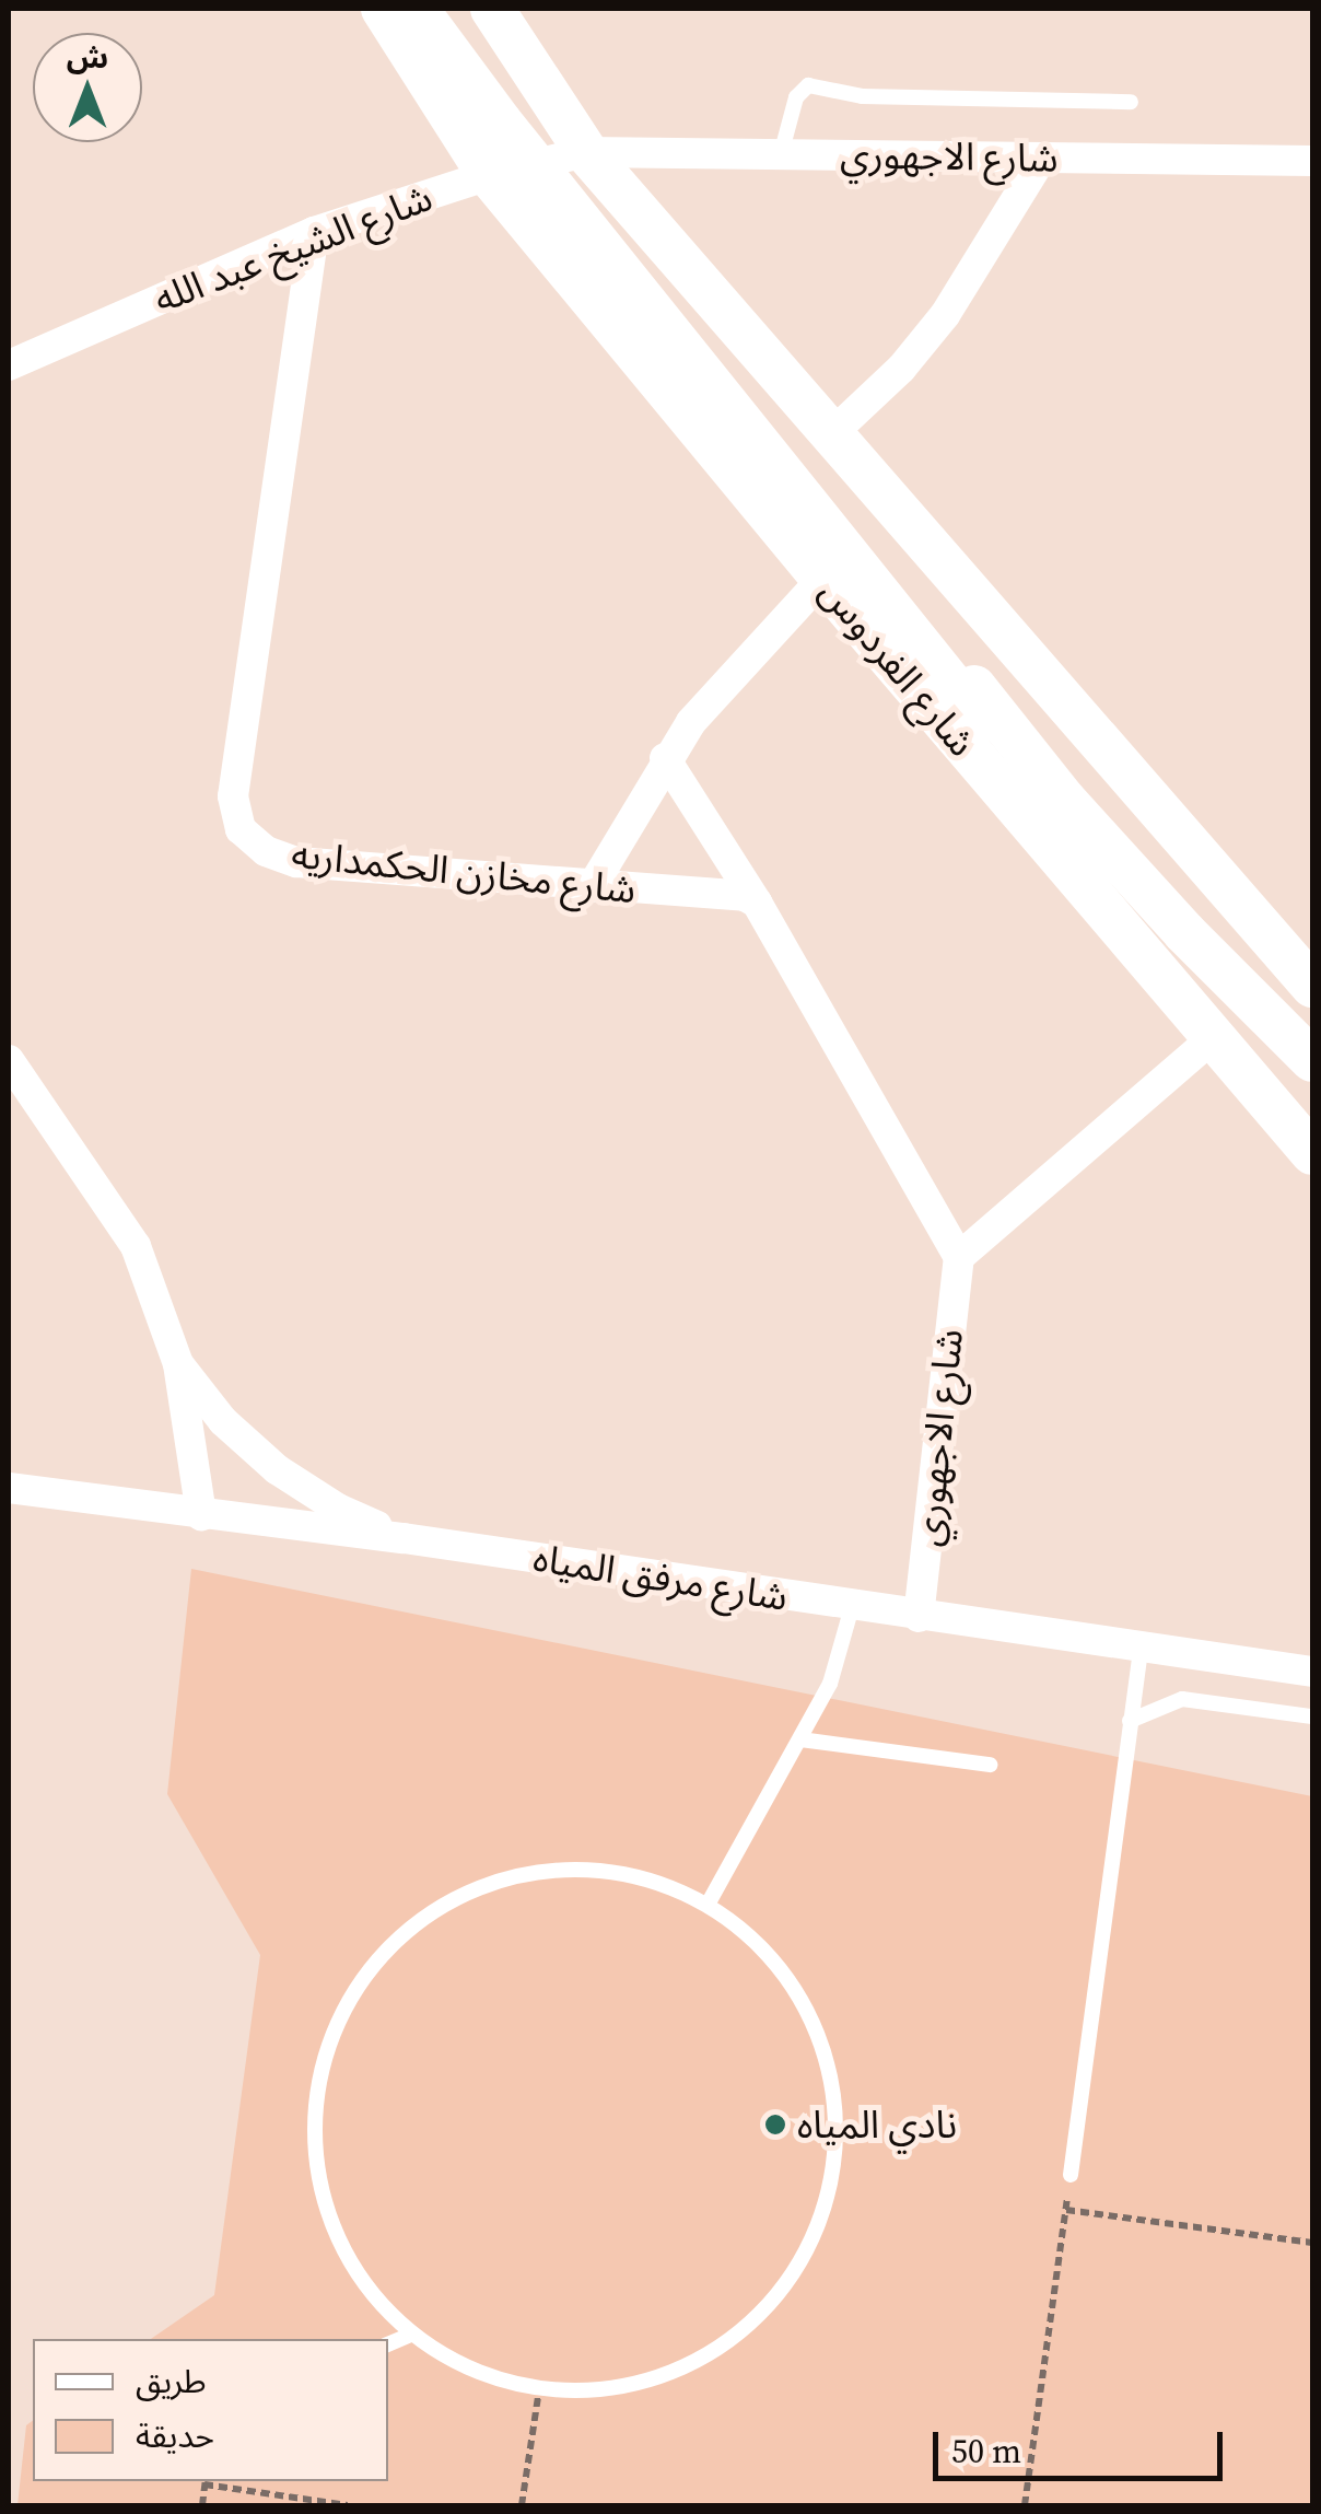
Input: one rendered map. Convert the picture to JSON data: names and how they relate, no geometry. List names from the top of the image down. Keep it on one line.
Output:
{"streets":{"main road":["شارع الفردوس"],"street":["شارع الاجهوري","شارع الشيخ عبد الله","شارع مخازن الحكمداريه","شارع مرفق المياه"]},"crossings":[["شارع الاجهوري","شارع الشيخ عبد الله"],["شارع الاجهوري","شارع مرفق المياه"],["شارع الشيخ عبد الله","شارع الفردوس"],["شارع الشيخ عبد الله","شارع مخازن الحكمداريه"]],"places":["نادي المياه"],"legend":["طريق","حديقة"],"scale_bar":"50 m","north":"top"}
